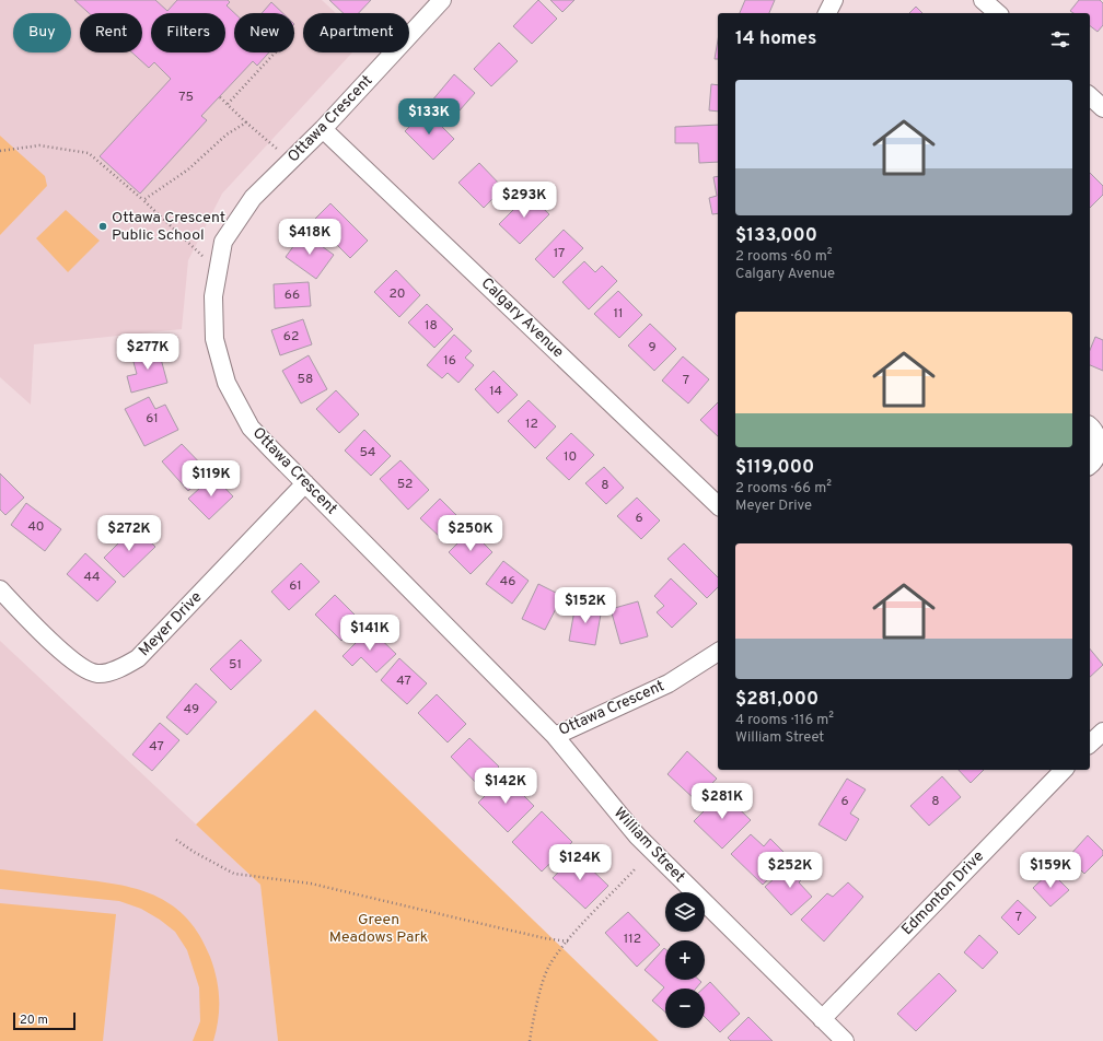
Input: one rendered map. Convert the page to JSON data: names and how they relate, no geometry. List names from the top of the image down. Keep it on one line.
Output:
{"streets":{"street":["Ottawa Crescent","Calgary Avenue","Meyer Drive","William Street","Edmonton Drive"]},"crossings":[["Ottawa Crescent","Calgary Avenue"],["Ottawa Crescent","Meyer Drive"],["Ottawa Crescent","William Street"],["William Street","Edmonton Drive"]],"parks":["Green Meadows Park"],"places":["Ottawa Crescent Public School"],"house_numbers":["75","17","20","66","11","18","62","9","16","58","7","14","61","12","54","10","52","8","6","40","44","46","61","51","47","49","47","6","8","7","112"],"scale_bar":"20 m","page":{"chip":["Buy","Rent","Filters","New","Apartment"],"heading":"14 homes","list":[{"name":"$133,000","note":"2 rooms · 60 m² · Calgary Avenue"},{"name":"$119,000","note":"2 rooms · 66 m² · Meyer Drive"},{"name":"$281,000","note":"4 rooms · 116 m² · William Street"}],"price":["$133K","$293K","$418K","$277K","$119K","$272K","$250K","$152K","$141K","$142K","$281K","$124K","$252K","$159K"],"map_buttons":["+","−"],"scale":"20 m"}}
